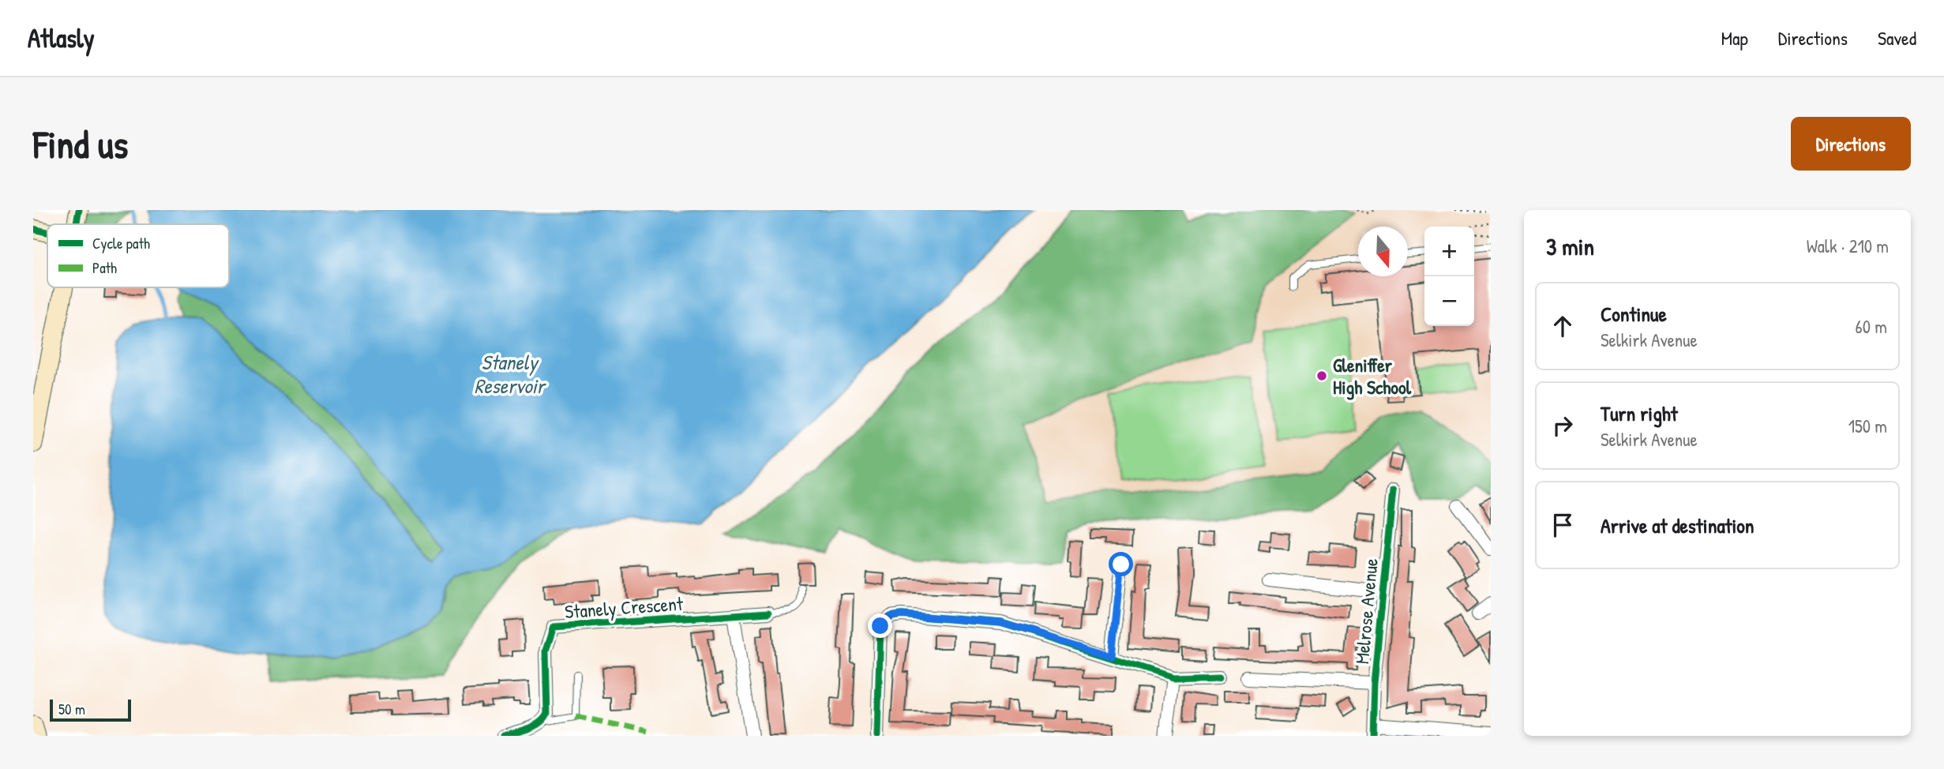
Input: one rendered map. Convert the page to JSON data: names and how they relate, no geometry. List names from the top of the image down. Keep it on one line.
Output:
{"streets":{"street":["Stanely Crescent","Melrose Avenue"]},"water":["Stanely Reservoir"],"places":["Gleniffer High School"],"legend":["Cycle path","Path"],"scale_bar":"50 m","north":"bottom","page":{"header":"Atlasly","nav":["Map","Directions","Saved"],"buttons":"Directions","title":"Find us","heading":["3 min","Walk · 210 m"],"map_buttons":["+","−"],"list":[["Continue","Selkirk Avenue","60 m"],["Turn right","Selkirk Avenue","150 m"],"Arrive at destination"],"scale":"50 m"}}
